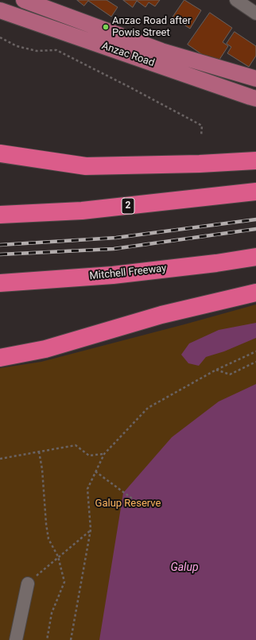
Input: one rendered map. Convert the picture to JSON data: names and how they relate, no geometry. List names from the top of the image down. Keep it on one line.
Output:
{"streets":{"highway":["2","Mitchell Freeway"],"main road":["Anzac Road"]},"water":["Galup"],"parks":["Galup Reserve"],"places":["Anzac Road after Powis Street"]}
